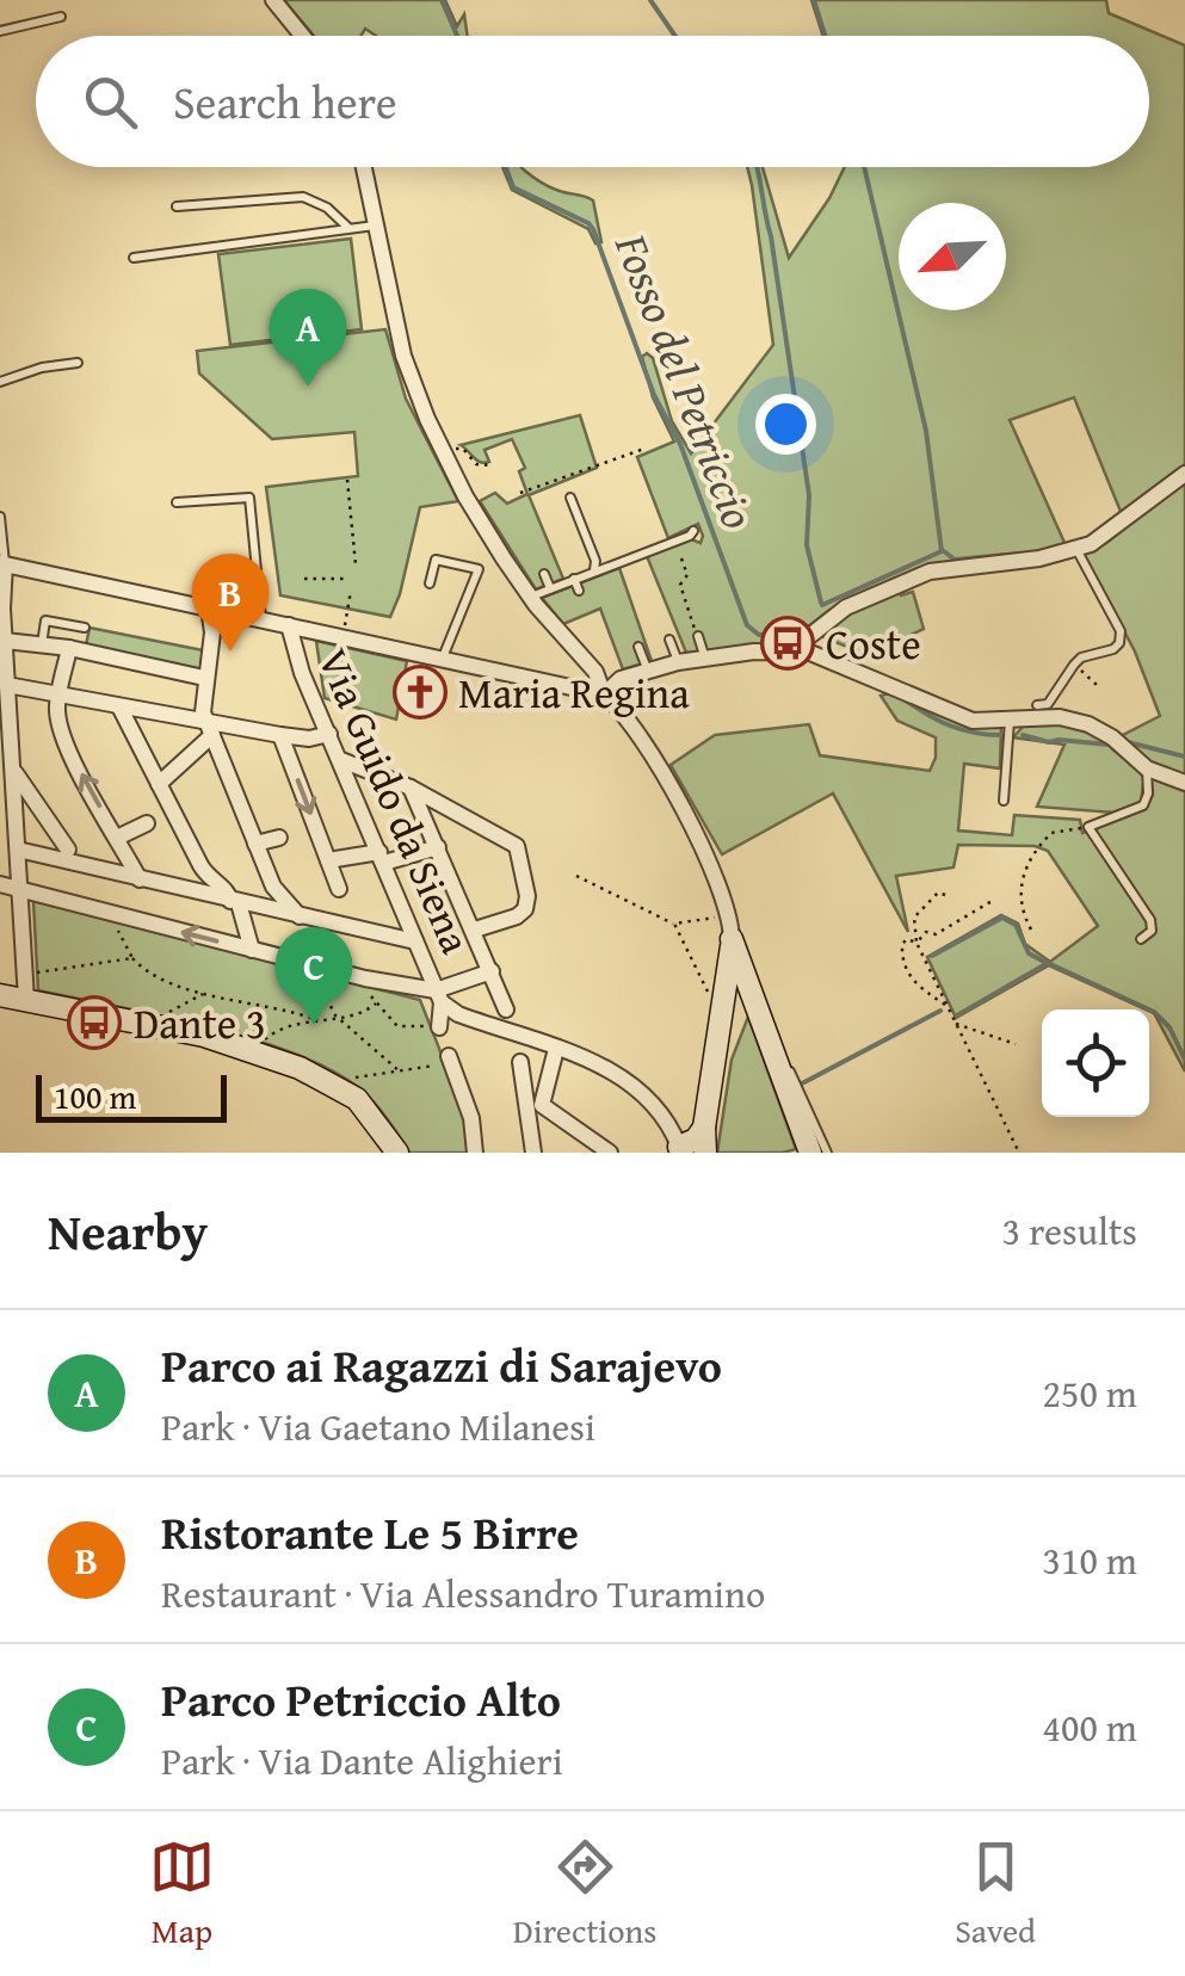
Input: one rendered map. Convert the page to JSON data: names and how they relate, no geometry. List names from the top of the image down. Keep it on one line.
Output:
{"streets":{"street":["Via Guido da Siena"]},"water":["Fosso del Petriccio"],"places":{"bus stop":["Coste","Dante 3"],"church":["Maria Regina"]},"scale_bar":"100 m","north":"bottom left","page":{"search":"Search here","pins":["A","B","C"],"scale":"100 m","heading":["Nearby","3 results"],"list":[{"mark":"A","name":"Parco ai Ragazzi di Sarajevo","note":"Park · Via Gaetano Milanesi","value":"250 m"},{"mark":"B","name":"Ristorante Le 5 Birre","note":"Restaurant · Via Alessandro Turamino","value":"310 m"},{"mark":"C","name":"Parco Petriccio Alto","note":"Park · Via Dante Alighieri","value":"400 m"}],"nav":["Map","Directions","Saved"]}}
